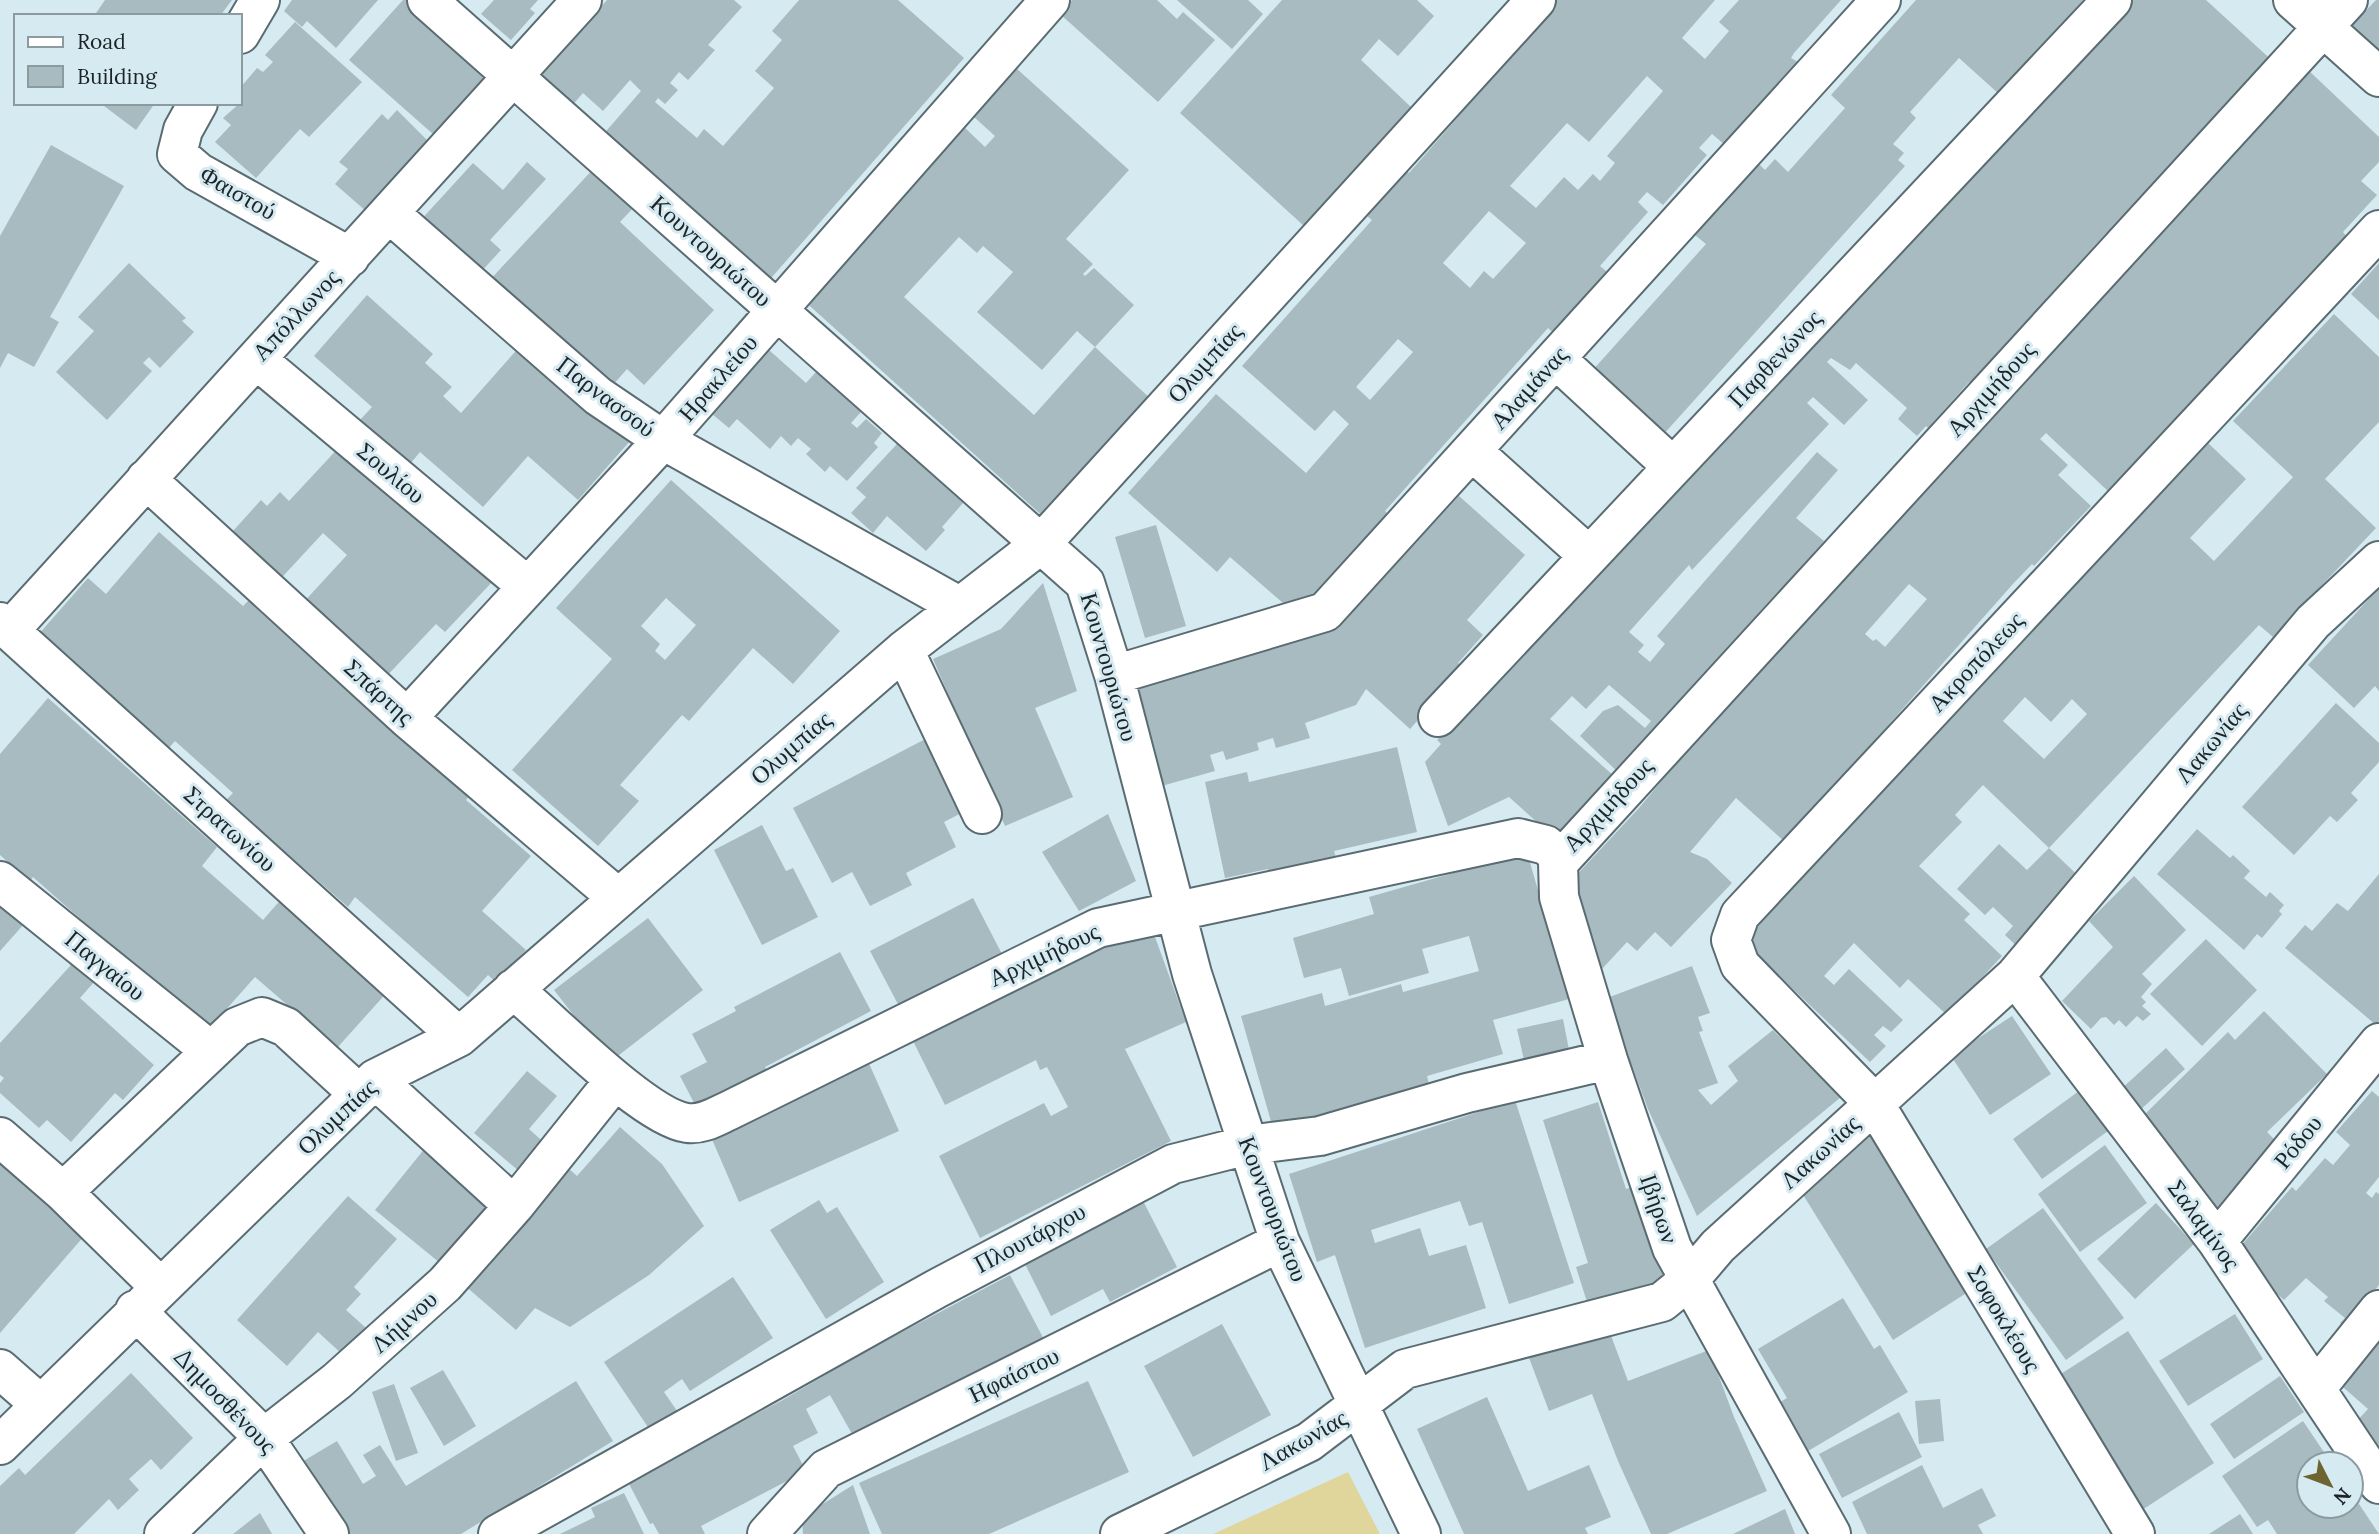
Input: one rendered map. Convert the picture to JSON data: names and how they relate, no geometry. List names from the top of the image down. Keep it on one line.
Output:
{"streets":{"street":["Φαιστού","Κουντουριώτου","Απόλλωνος","Παρθενώνος","Ολυμπίας","Ηρακλείου","Αλαμάνας","Αρχιμήδους","Παρνασσού","Σουλίου","Ακροπόλεως","Σπάρτης","Λακωνίας","Στρατωνίου","Παγγαίου","Ρόδου","Ιβήρων","Σαλαμίνος","Πλουτάρχου","Σοφοκλέους","Λήμνου","Ηφαίστου","Δημοσθένους"]},"crossings":[["Φαιστού","Απόλλωνος"],["Κουντουριώτου","Απόλλωνος"],["Κουντουριώτου","Ολυμπίας"],["Κουντουριώτου","Ηρακλείου"],["Κουντουριώτου","Αλαμάνας"],["Κουντουριώτου","Αρχιμήδους"],["Κουντουριώτου","Λακωνίας"],["Κουντουριώτου","Πλουτάρχου"],["Κουντουριώτου","Ηφαίστου"],["Απόλλωνος","Παρνασσού"],["Απόλλωνος","Σουλίου"],["Απόλλωνος","Σπάρτης"],["Απόλλωνος","Στρατωνίου"],["Ολυμπίας","Αρχιμήδους"],["Ολυμπίας","Παρνασσού"],["Ολυμπίας","Σπάρτης"],["Ολυμπίας","Στρατωνίου"],["Ολυμπίας","Δημοσθένους"],["Ηρακλείου","Παρνασσού"],["Ηρακλείου","Σουλίου"],["Ηρακλείου","Σπάρτης"],["Αρχιμήδους","Ιβήρων"],["Αρχιμήδους","Λήμνου"],["Ακροπόλεως","Λακωνίας"],["Ακροπόλεως","Σοφοκλέους"],["Λακωνίας","Ιβήρων"],["Λακωνίας","Σαλαμίνος"],["Λακωνίας","Σοφοκλέους"],["Ρόδου","Σαλαμίνος"],["Ιβήρων","Πλουτάρχου"],["Λήμνου","Δημοσθένους"]],"legend":["Road","Building"],"north":"bottom right"}
